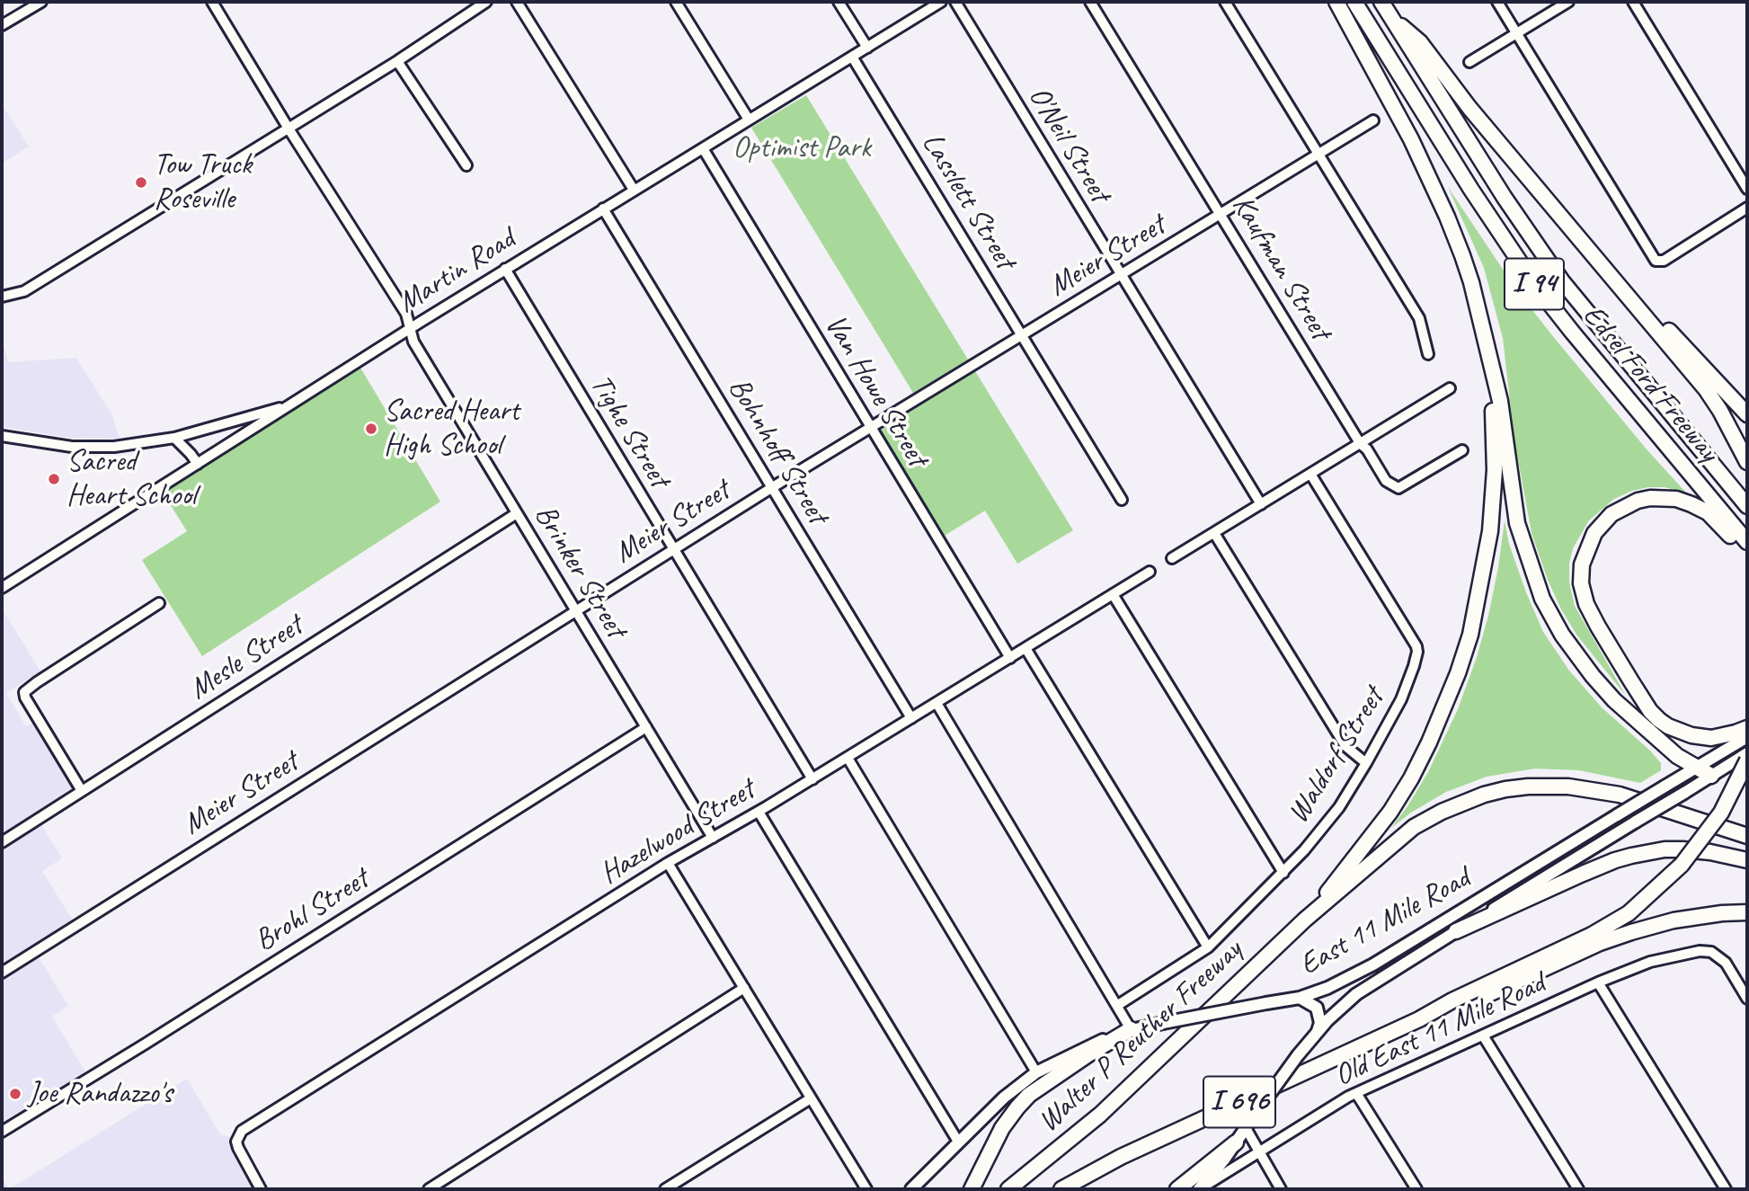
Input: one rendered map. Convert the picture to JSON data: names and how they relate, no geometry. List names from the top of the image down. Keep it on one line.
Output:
{"streets":{"highway":["I 94","Edsel Ford Freeway","Walter P Reuther Freeway","I 696"],"main road":["East 11 Mile Road"],"street":["O'Neil Street","Lasslett Street","Meier Street","Kaufman Street","Martin Road","Van Howe Street","Tighe Street","Bohnhoff Street","Brinker Street","Mesle Street","Waldorf Street","Hazelwood Street","Brohl Street","Old East 11 Mile Road"]},"crossings":[["O'Neil Street","Meier Street"],["Lasslett Street","Meier Street"],["Lasslett Street","Martin Road"],["Meier Street","Kaufman Street"],["Meier Street","Van Howe Street"],["Meier Street","Tighe Street"],["Meier Street","Bohnhoff Street"],["Meier Street","Brinker Street"],["Martin Road","Van Howe Street"],["Martin Road","Tighe Street"],["Martin Road","Bohnhoff Street"],["Martin Road","Brinker Street"],["Van Howe Street","Hazelwood Street"],["Tighe Street","Hazelwood Street"],["Bohnhoff Street","Hazelwood Street"],["Brinker Street","Mesle Street"],["Brinker Street","Hazelwood Street"],["Brinker Street","Brohl Street"],["East 11 Mile Road","Old East 11 Mile Road"]],"parks":["Optimist Park"],"places":["Tow Truck Roseville","Sacred Heart High School","Sacred Heart School","Joe Randazzo's"]}
